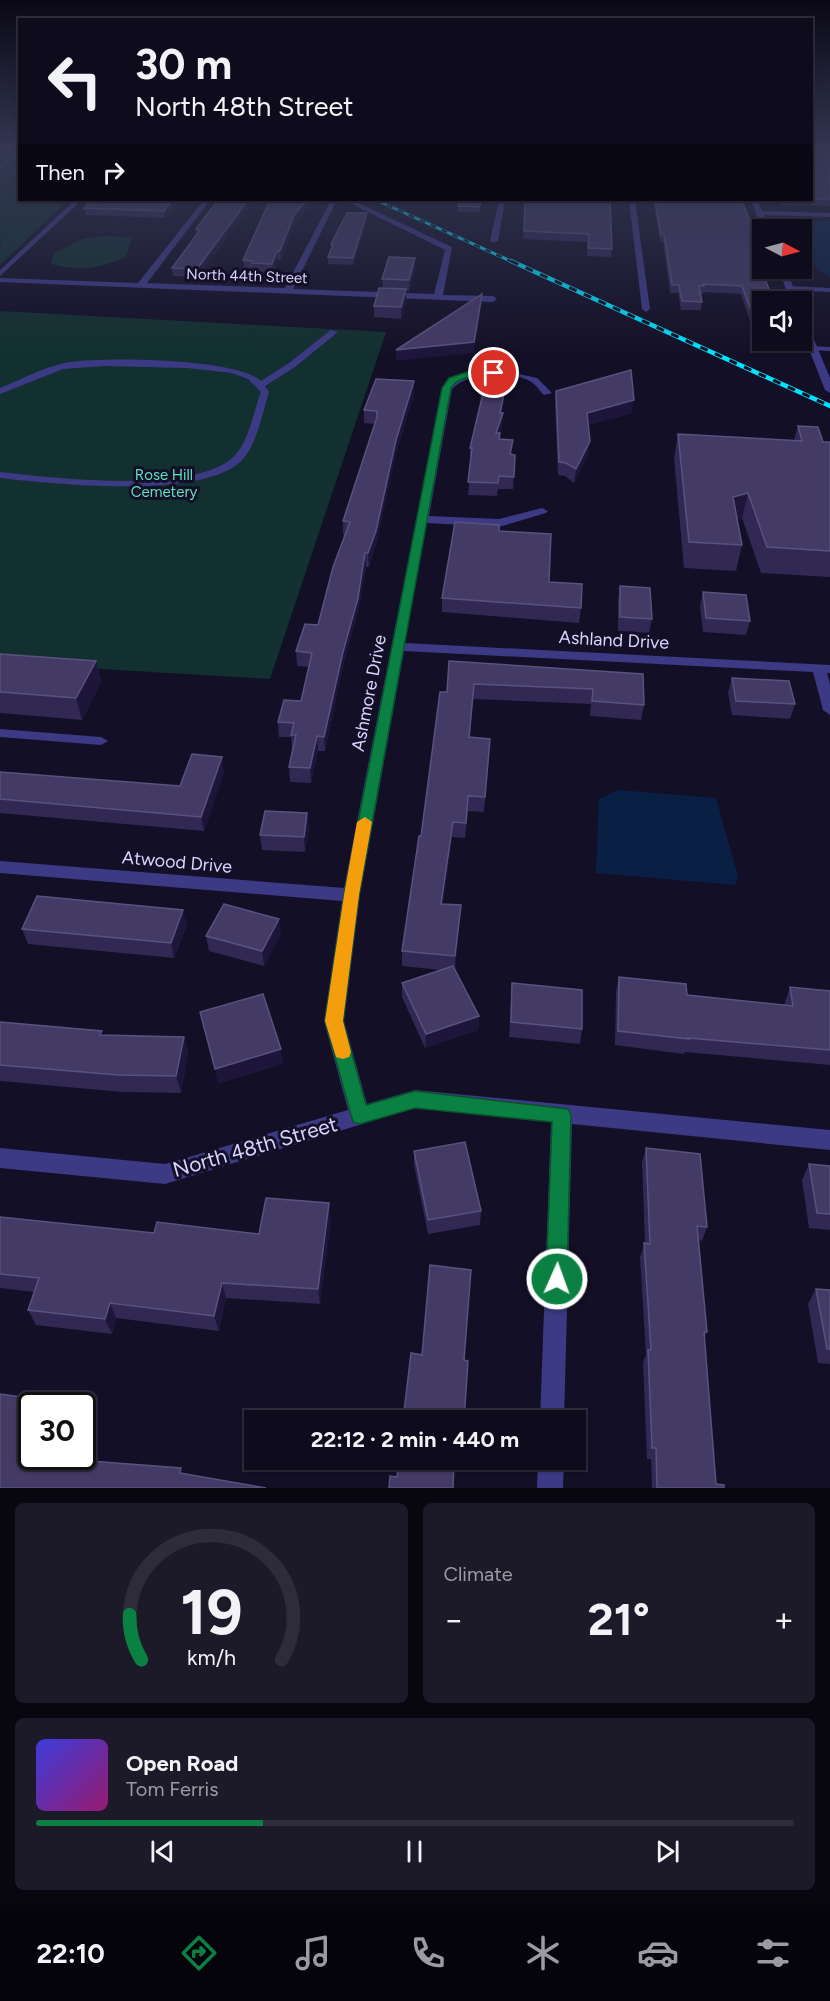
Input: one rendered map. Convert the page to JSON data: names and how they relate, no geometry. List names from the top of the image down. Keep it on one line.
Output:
{"streets":{"street":["North 44th Street","Ashland Drive","Ashmore Drive","Atwood Drive","North 48th Street"]},"crossings":[["Ashland Drive","Ashmore Drive"],["Ashmore Drive","Atwood Drive"],["Ashmore Drive","North 48th Street"]],"parks":["Rose Hill Cemetery"],"north":"right","page":{"turn":["30 m","North 48th Street"],"then":"Then","limit":"30","trip":"22:12 · 2 min · 440 m","tile":"Climate","heat":["−","21°","+"],"song":["Open Road","Tom Ferris"],"tabs":"22:10","gauge":["19","km/h"]}}
